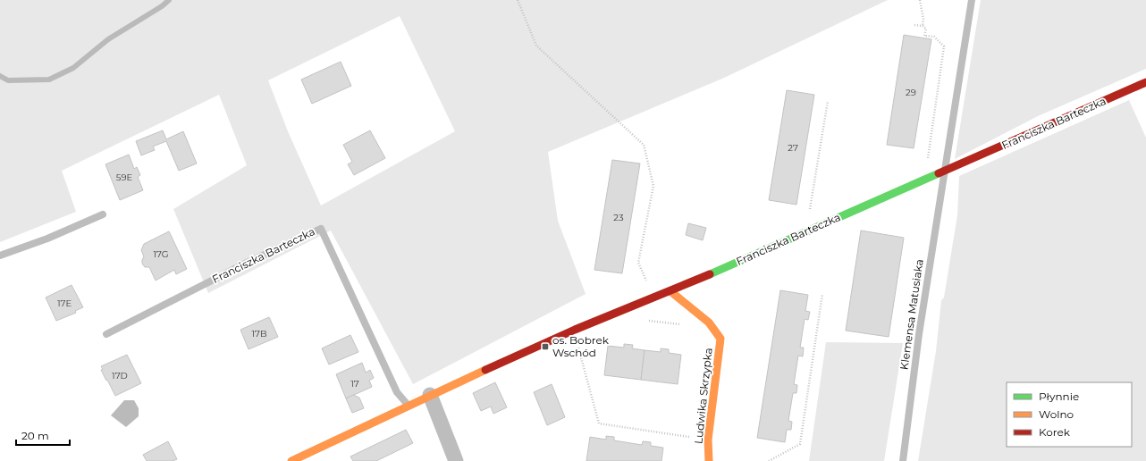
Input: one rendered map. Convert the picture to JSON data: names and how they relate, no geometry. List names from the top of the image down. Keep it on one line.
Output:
{"streets":{"street":["Franciszka Barteczka","Ludwika Skrzypka"],"lane":["Klemensa Matusiaka"]},"crossings":[["Franciszka Barteczka","Klemensa Matusiaka"],["Franciszka Barteczka","Ludwika Skrzypka"]],"places":{"transit":["os. Bobrek Wschód"]},"house_numbers":["29","27","59E","23","17G","17E","17B","17D","17"],"legend":["Płynnie","Wolno","Korek"],"scale_bar":"20 m"}
